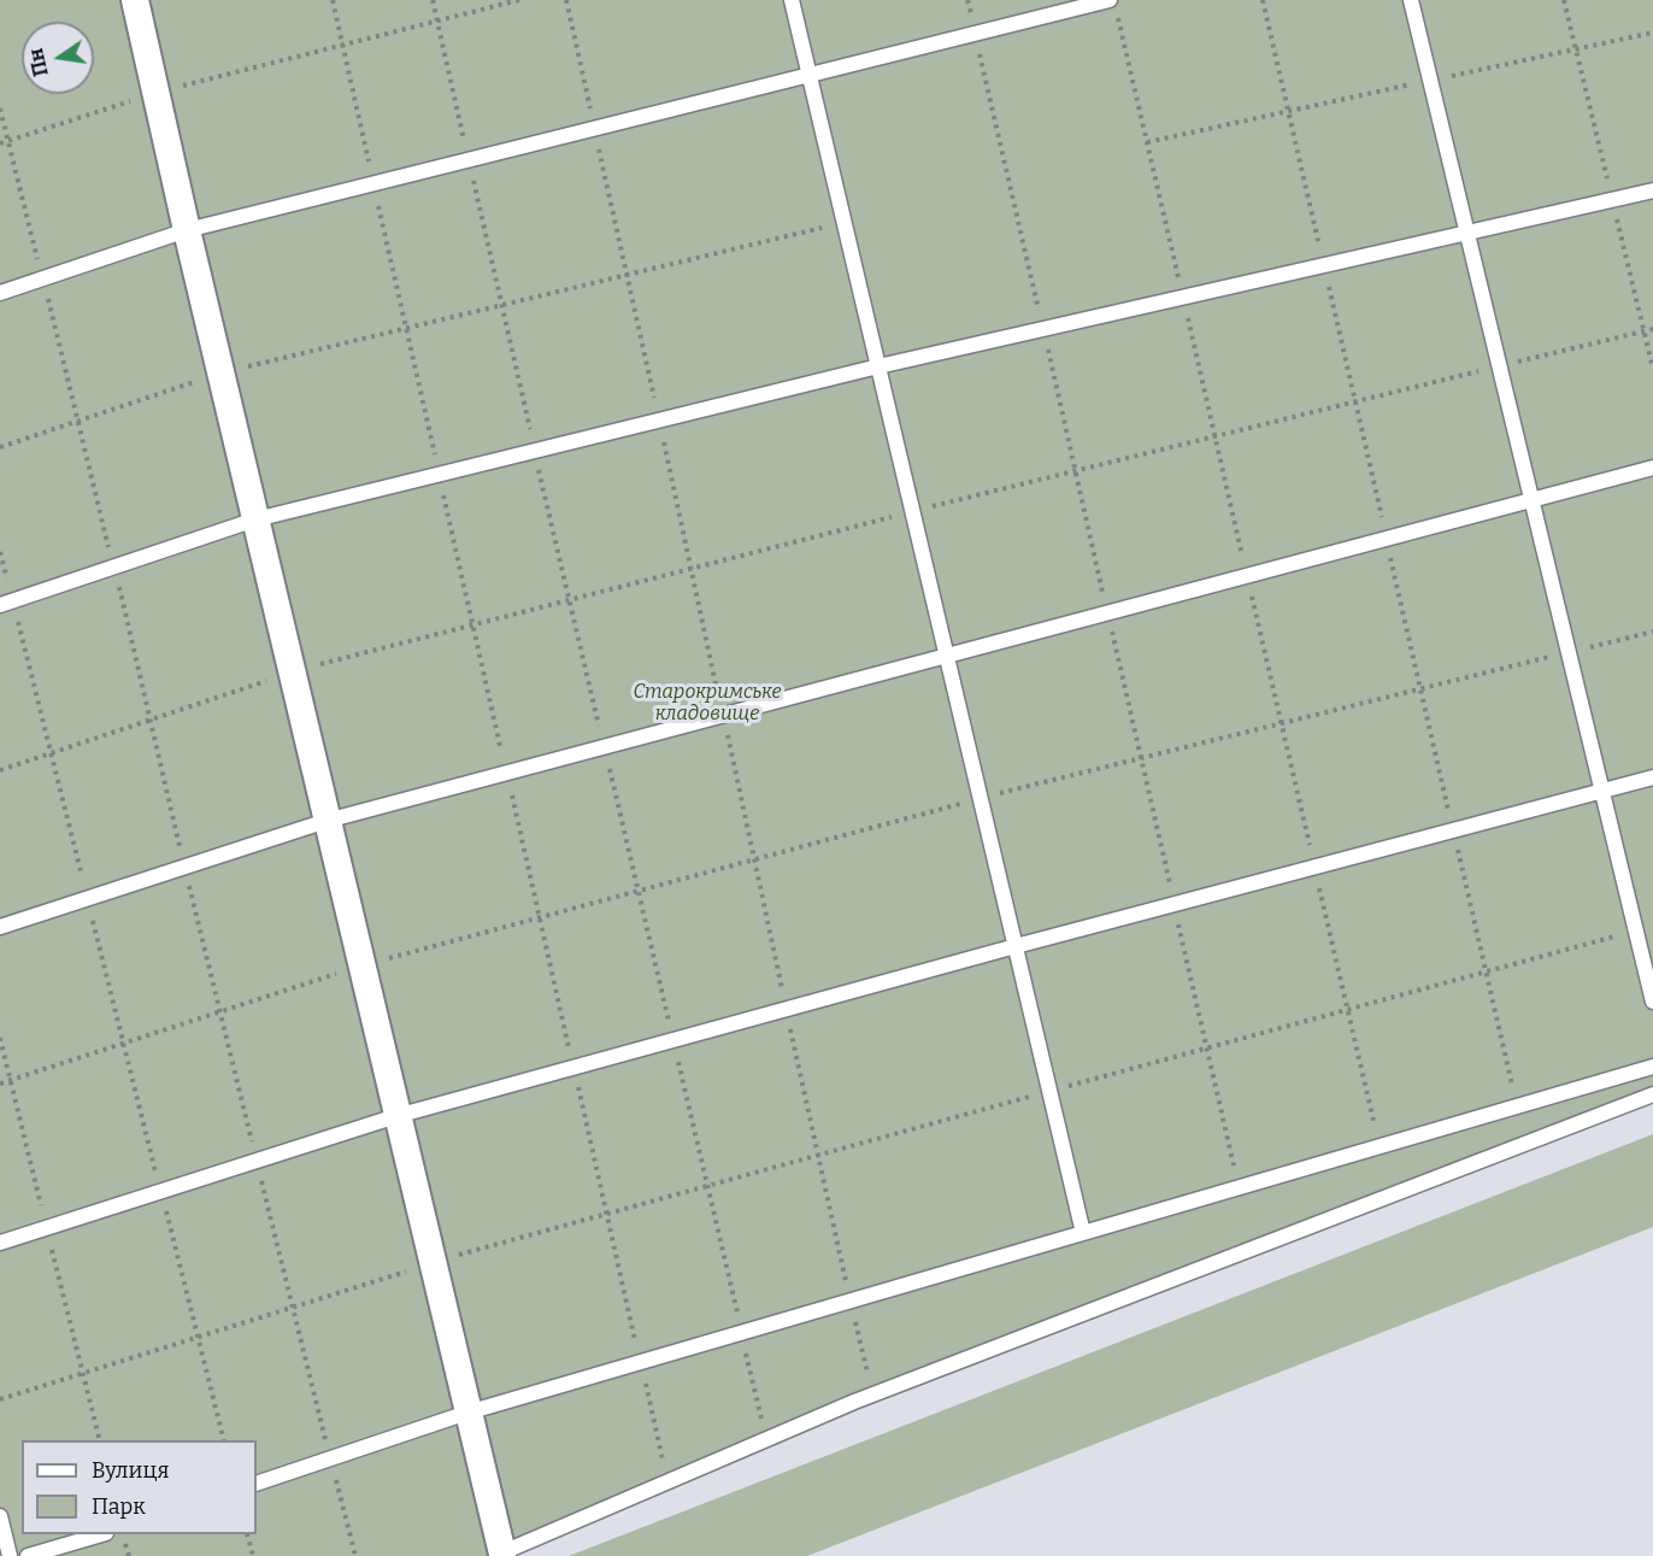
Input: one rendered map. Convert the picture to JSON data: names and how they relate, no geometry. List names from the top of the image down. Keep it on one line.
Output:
{"parks":["Старокримське кладовище"],"legend":["Вулиця","Парк"],"north":"left"}
